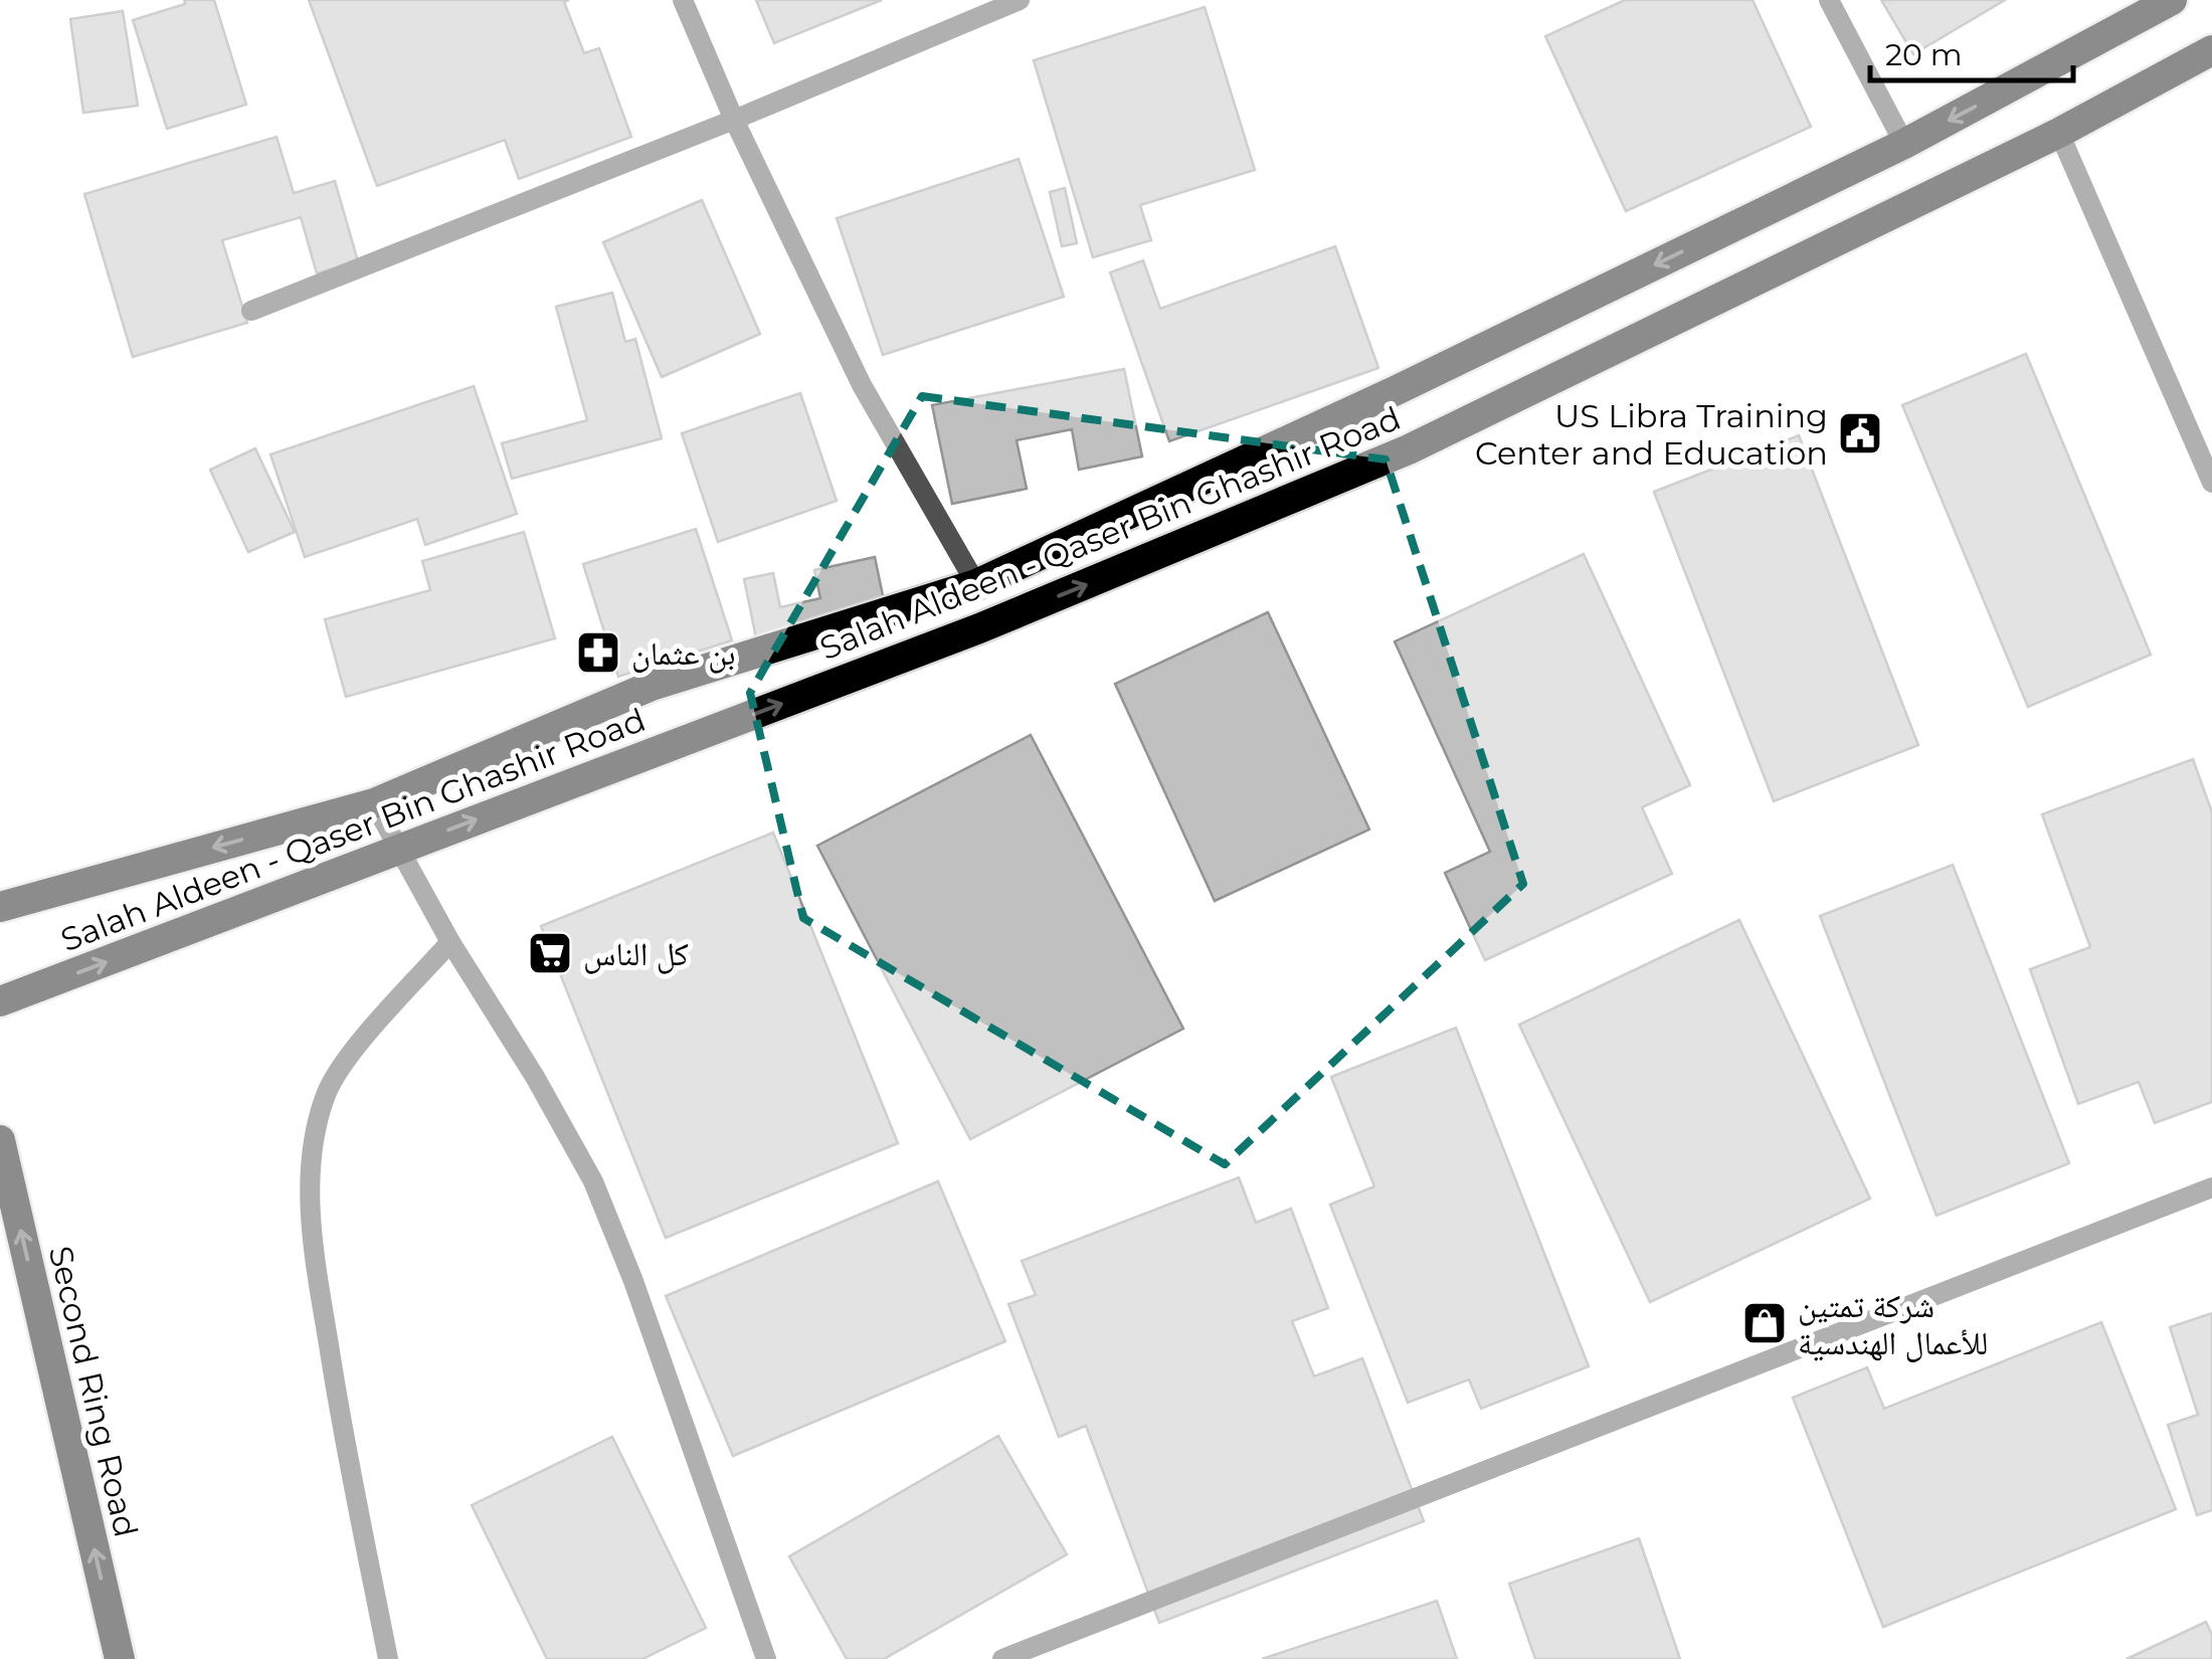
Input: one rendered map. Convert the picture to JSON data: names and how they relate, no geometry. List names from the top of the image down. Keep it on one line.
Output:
{"streets":{"highway":["Salah Aldeen - Qaser Bin Ghashir Road","Second Ring Road"]},"one_way":["Second Ring Road"],"places":{"public building":["US Libra Training Center and Education"],"pharmacy":["بن عثمان"],"supermarket":["كل الناس"],"shop":["شركة تمتين للأعمال الهندسية"]},"scale_bar":"20 m"}
